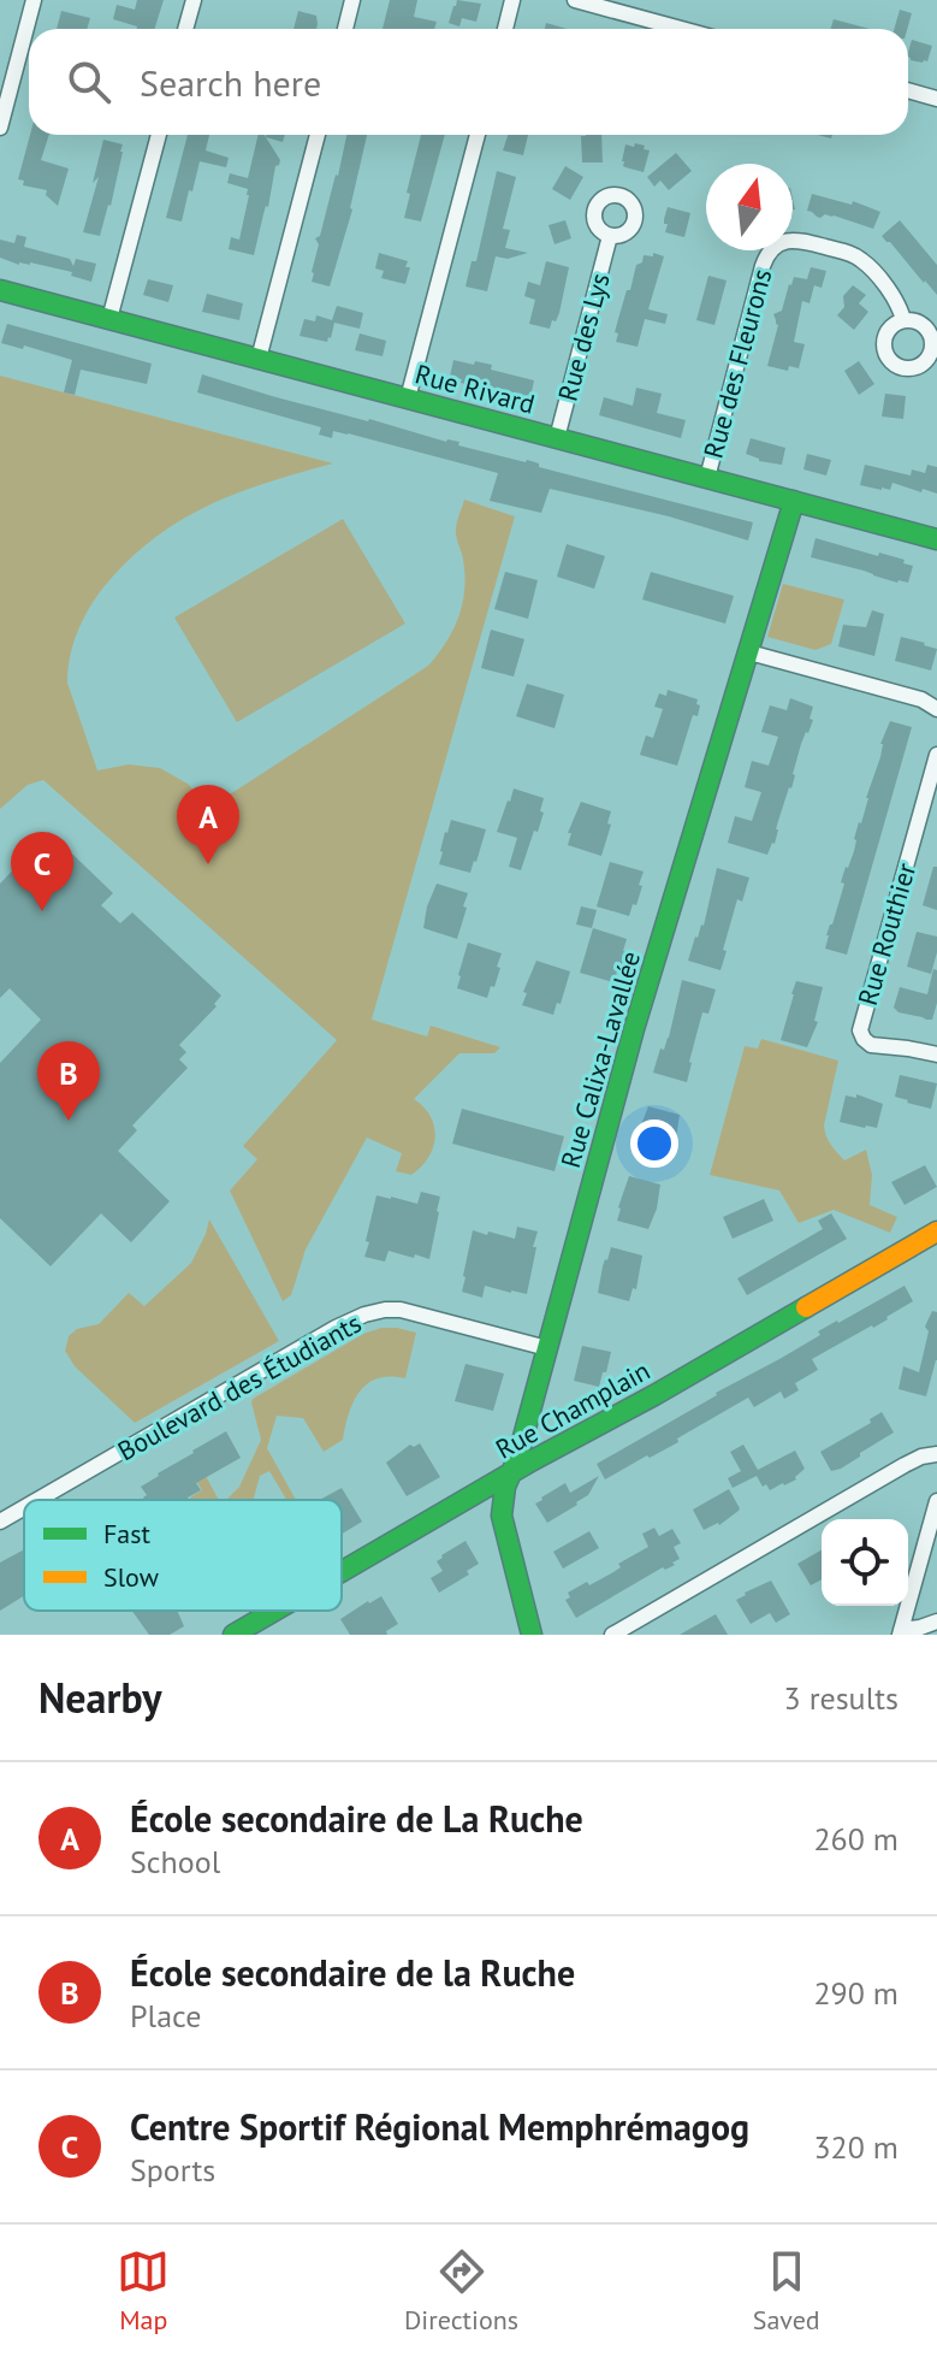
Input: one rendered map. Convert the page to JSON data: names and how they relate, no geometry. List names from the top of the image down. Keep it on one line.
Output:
{"streets":{"street":["Rue des Lys","Rue des Fleurons","Rue Rivard","Rue Routhier","Rue Calixa-Lavallée","Boulevard des Étudiants","Rue Champlain"]},"crossings":[["Rue des Lys","Rue Rivard"],["Rue des Fleurons","Rue Rivard"],["Rue Rivard","Rue Calixa-Lavallée"],["Rue Calixa-Lavallée","Boulevard des Étudiants"],["Rue Calixa-Lavallée","Rue Champlain"]],"legend":["Fast","Slow"],"north":"top","page":{"search":"Search here","pins":["A","C","B"],"heading":["Nearby","3 results"],"list":[{"mark":"A","name":"École secondaire de La Ruche","note":"School","value":"260 m"},{"mark":"B","name":"École secondaire de la Ruche","note":"Place","value":"290 m"},{"mark":"C","name":"Centre Sportif Régional Memphrémagog","note":"Sports","value":"320 m"}],"nav":["Map","Directions","Saved"]}}
